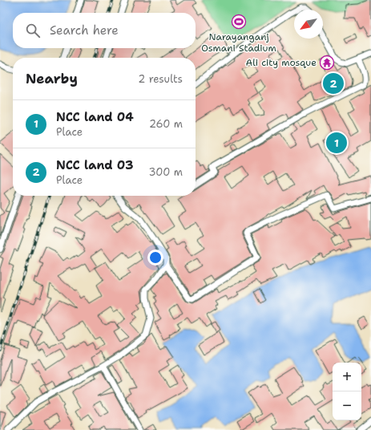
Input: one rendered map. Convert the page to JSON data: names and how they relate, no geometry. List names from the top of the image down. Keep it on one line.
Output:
{"places":{"sports":["Narayanganj Osmani Stadium"],"temple":["Ali city mosque"]},"north":"bottom left","page":{"search":"Search here","heading":["Nearby","2 results"],"pins":["2","1"],"list":[{"mark":"1","name":"NCC land 04","note":"Place","value":"260 m"},{"mark":"2","name":"NCC land 03","note":"Place","value":"300 m"}],"map_buttons":["+","−"]}}
